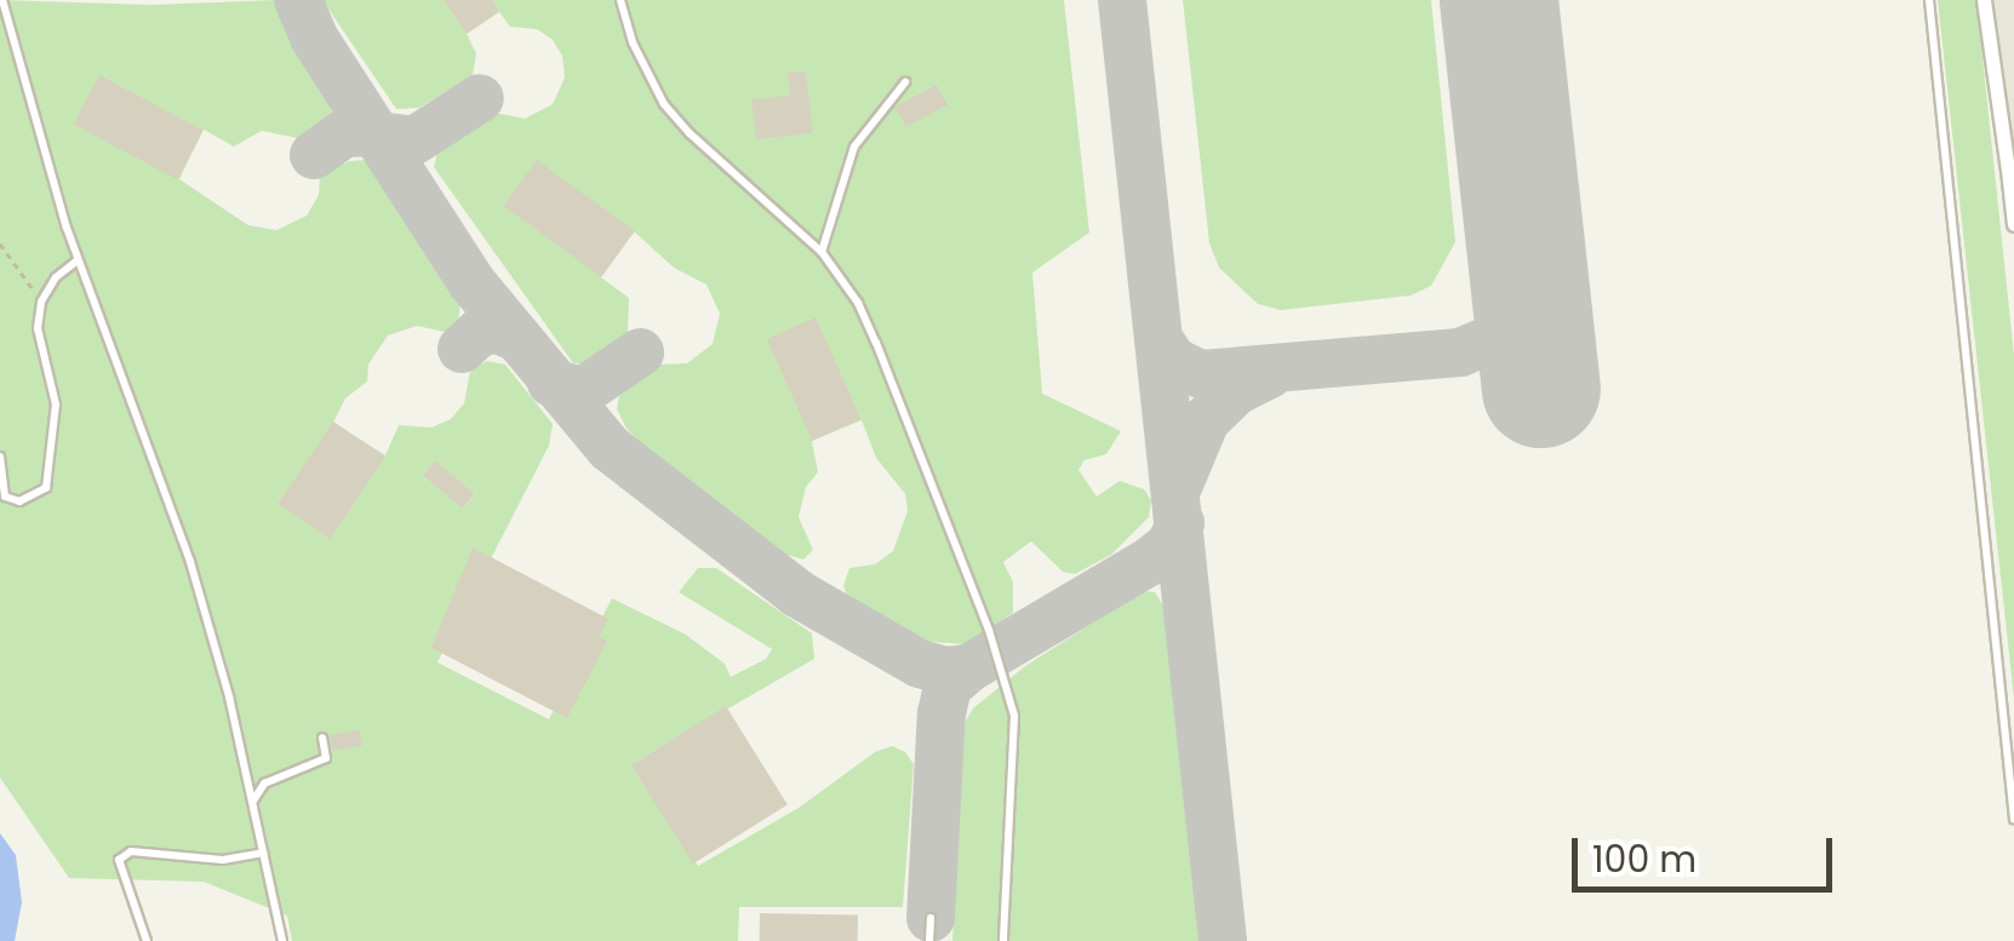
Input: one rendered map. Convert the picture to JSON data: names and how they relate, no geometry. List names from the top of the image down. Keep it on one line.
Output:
{"scale_bar":"100 m"}
